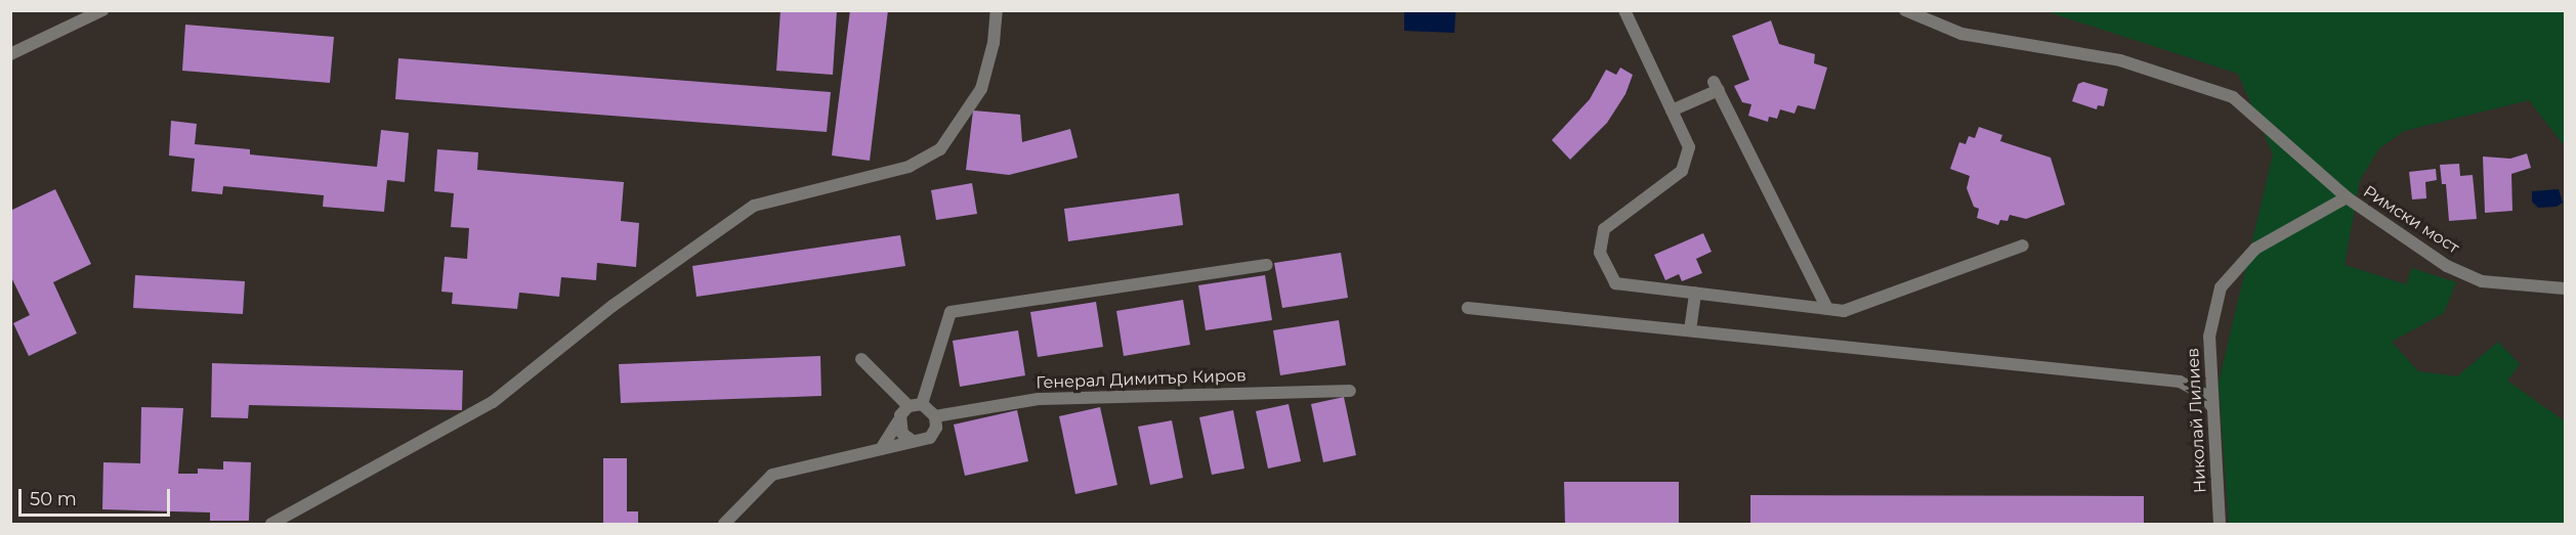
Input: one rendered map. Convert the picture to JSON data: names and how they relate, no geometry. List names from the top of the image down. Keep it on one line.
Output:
{"streets":{"street":["Римски мост","Генерал Димитър Киров","Николай Лилиев"]},"crossings":[["Римски мост","Николай Лилиев"]],"scale_bar":"50 m"}
